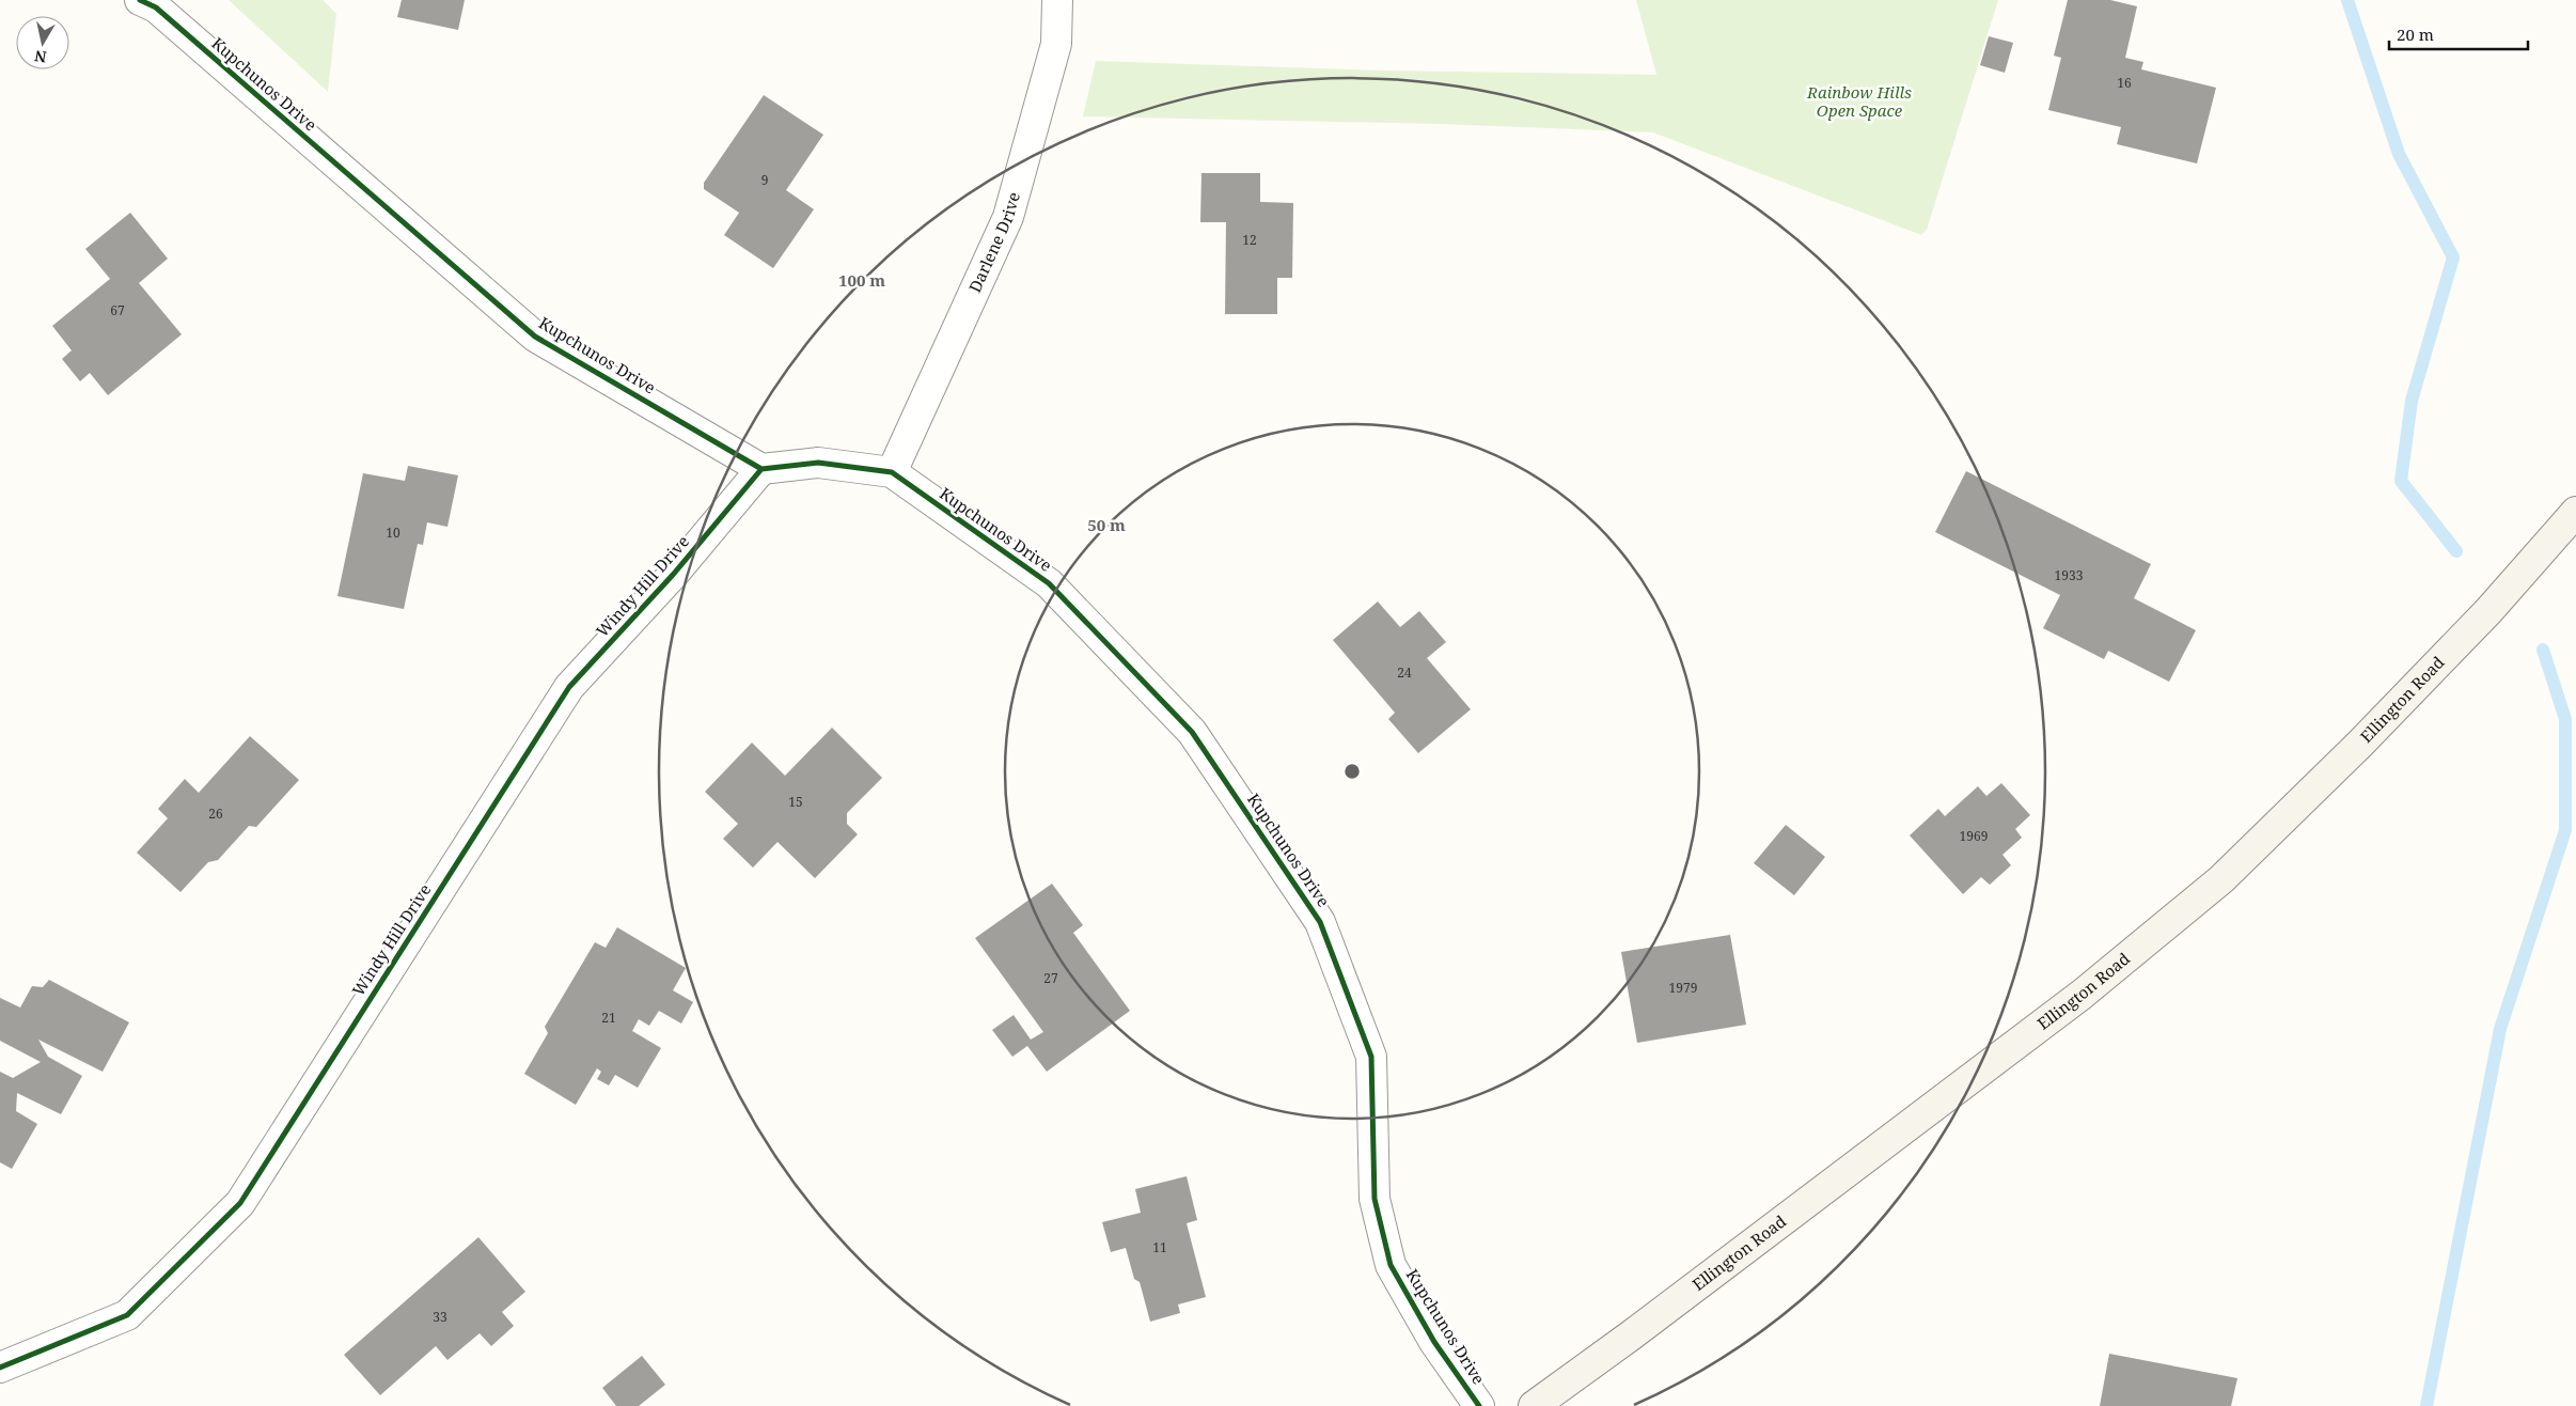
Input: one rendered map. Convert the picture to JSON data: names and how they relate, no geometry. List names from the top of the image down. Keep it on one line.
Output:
{"streets":{"main road":["Ellington Road"],"street":["Kupchunos Drive","Darlene Drive","Windy Hill Drive"]},"crossings":[["Kupchunos Drive","Darlene Drive"],["Kupchunos Drive","Windy Hill Drive"]],"parks":["Rainbow Hills Open Space"],"house_numbers":["16","9","12","67","10","1933","24","15","26","1969","27","1979","21","11","33"],"scale_bar":"20 m","north":"bottom","rings":["100 m","50 m"]}
